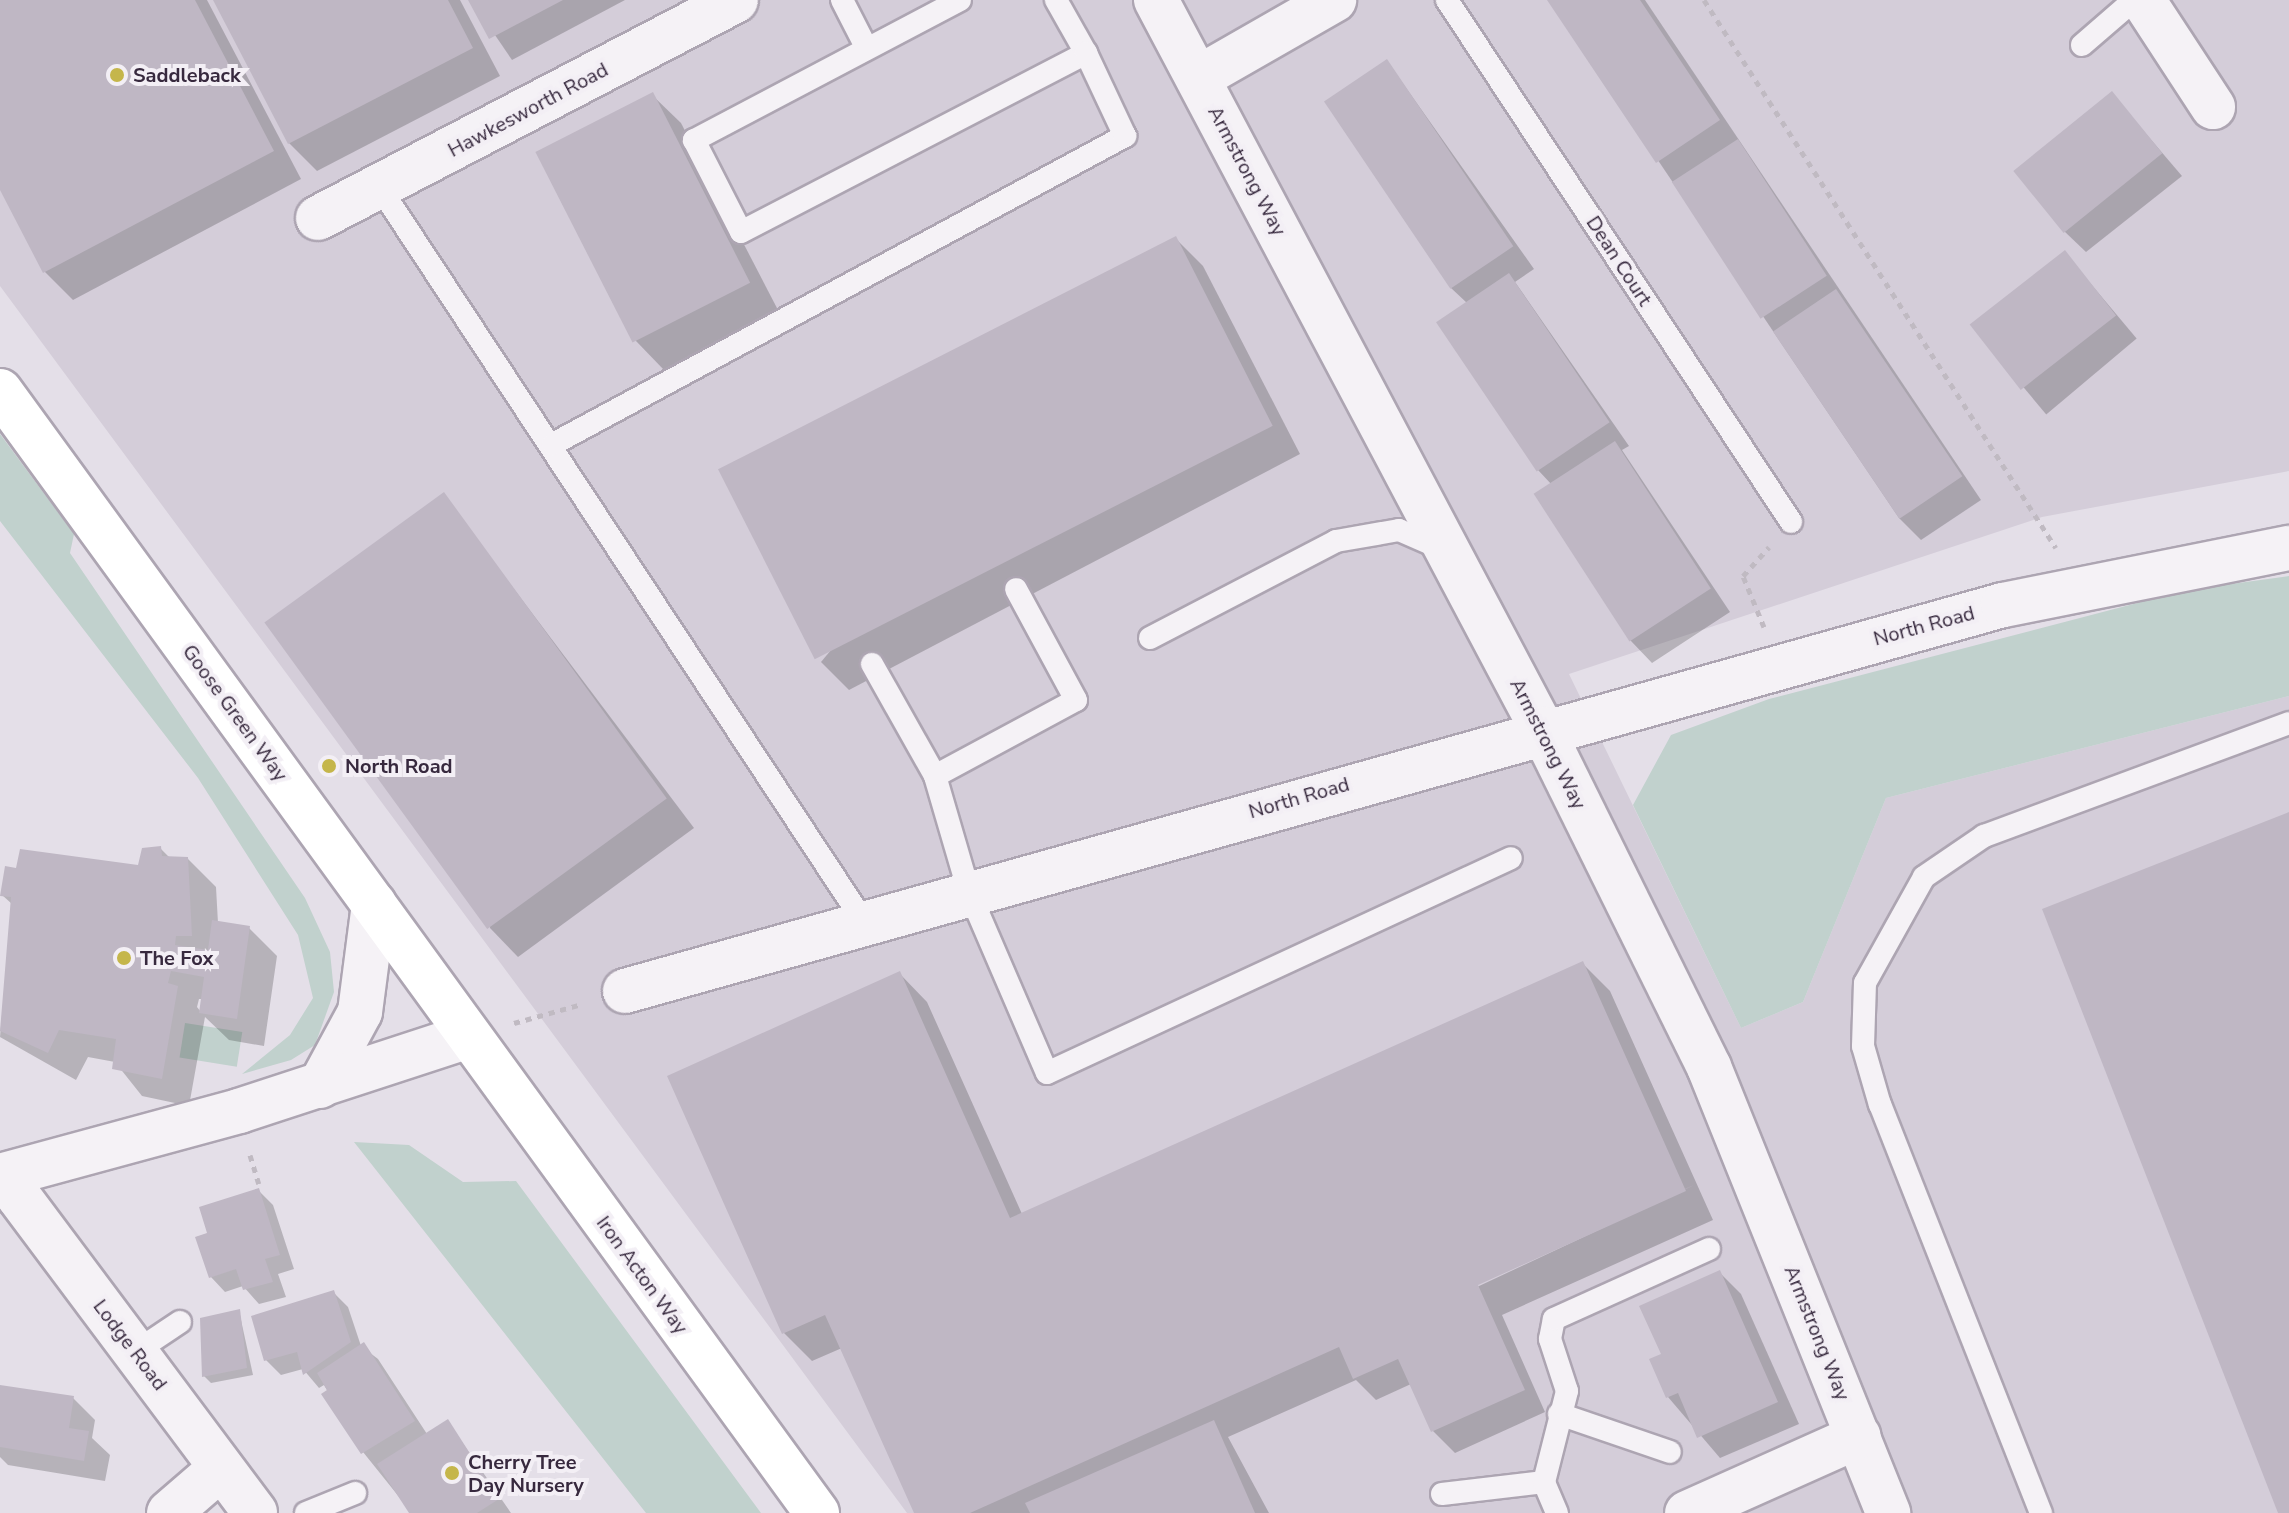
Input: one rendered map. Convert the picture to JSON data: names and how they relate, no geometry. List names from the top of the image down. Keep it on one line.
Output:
{"streets":{"main road":["Goose Green Way","Iron Acton Way"],"street":["Hawkesworth Road","Armstrong Way","North Road","Lodge Road"],"lane":["Dean Court"]},"crossings":[["Armstrong Way","North Road"],["Goose Green Way","Iron Acton Way"]],"places":["Saddleback","North Road","The Fox","Cherry Tree Day Nursery"]}
